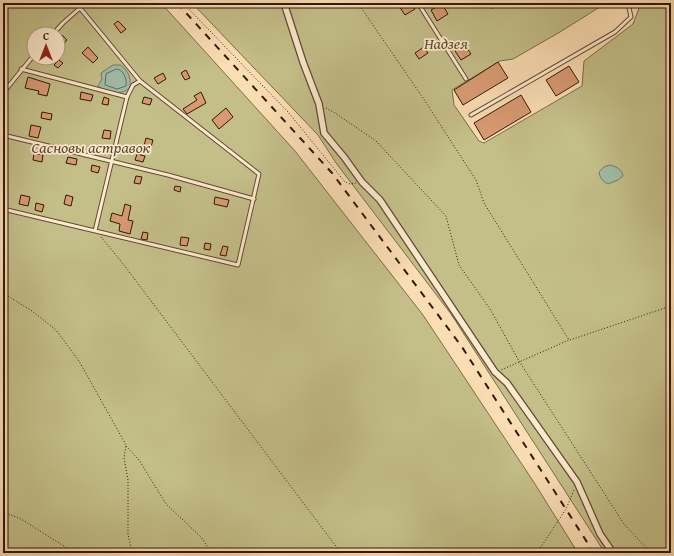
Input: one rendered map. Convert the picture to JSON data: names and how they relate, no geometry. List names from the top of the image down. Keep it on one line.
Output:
{"parks":["Надзея","Сасновы астравок"],"north":"top"}
